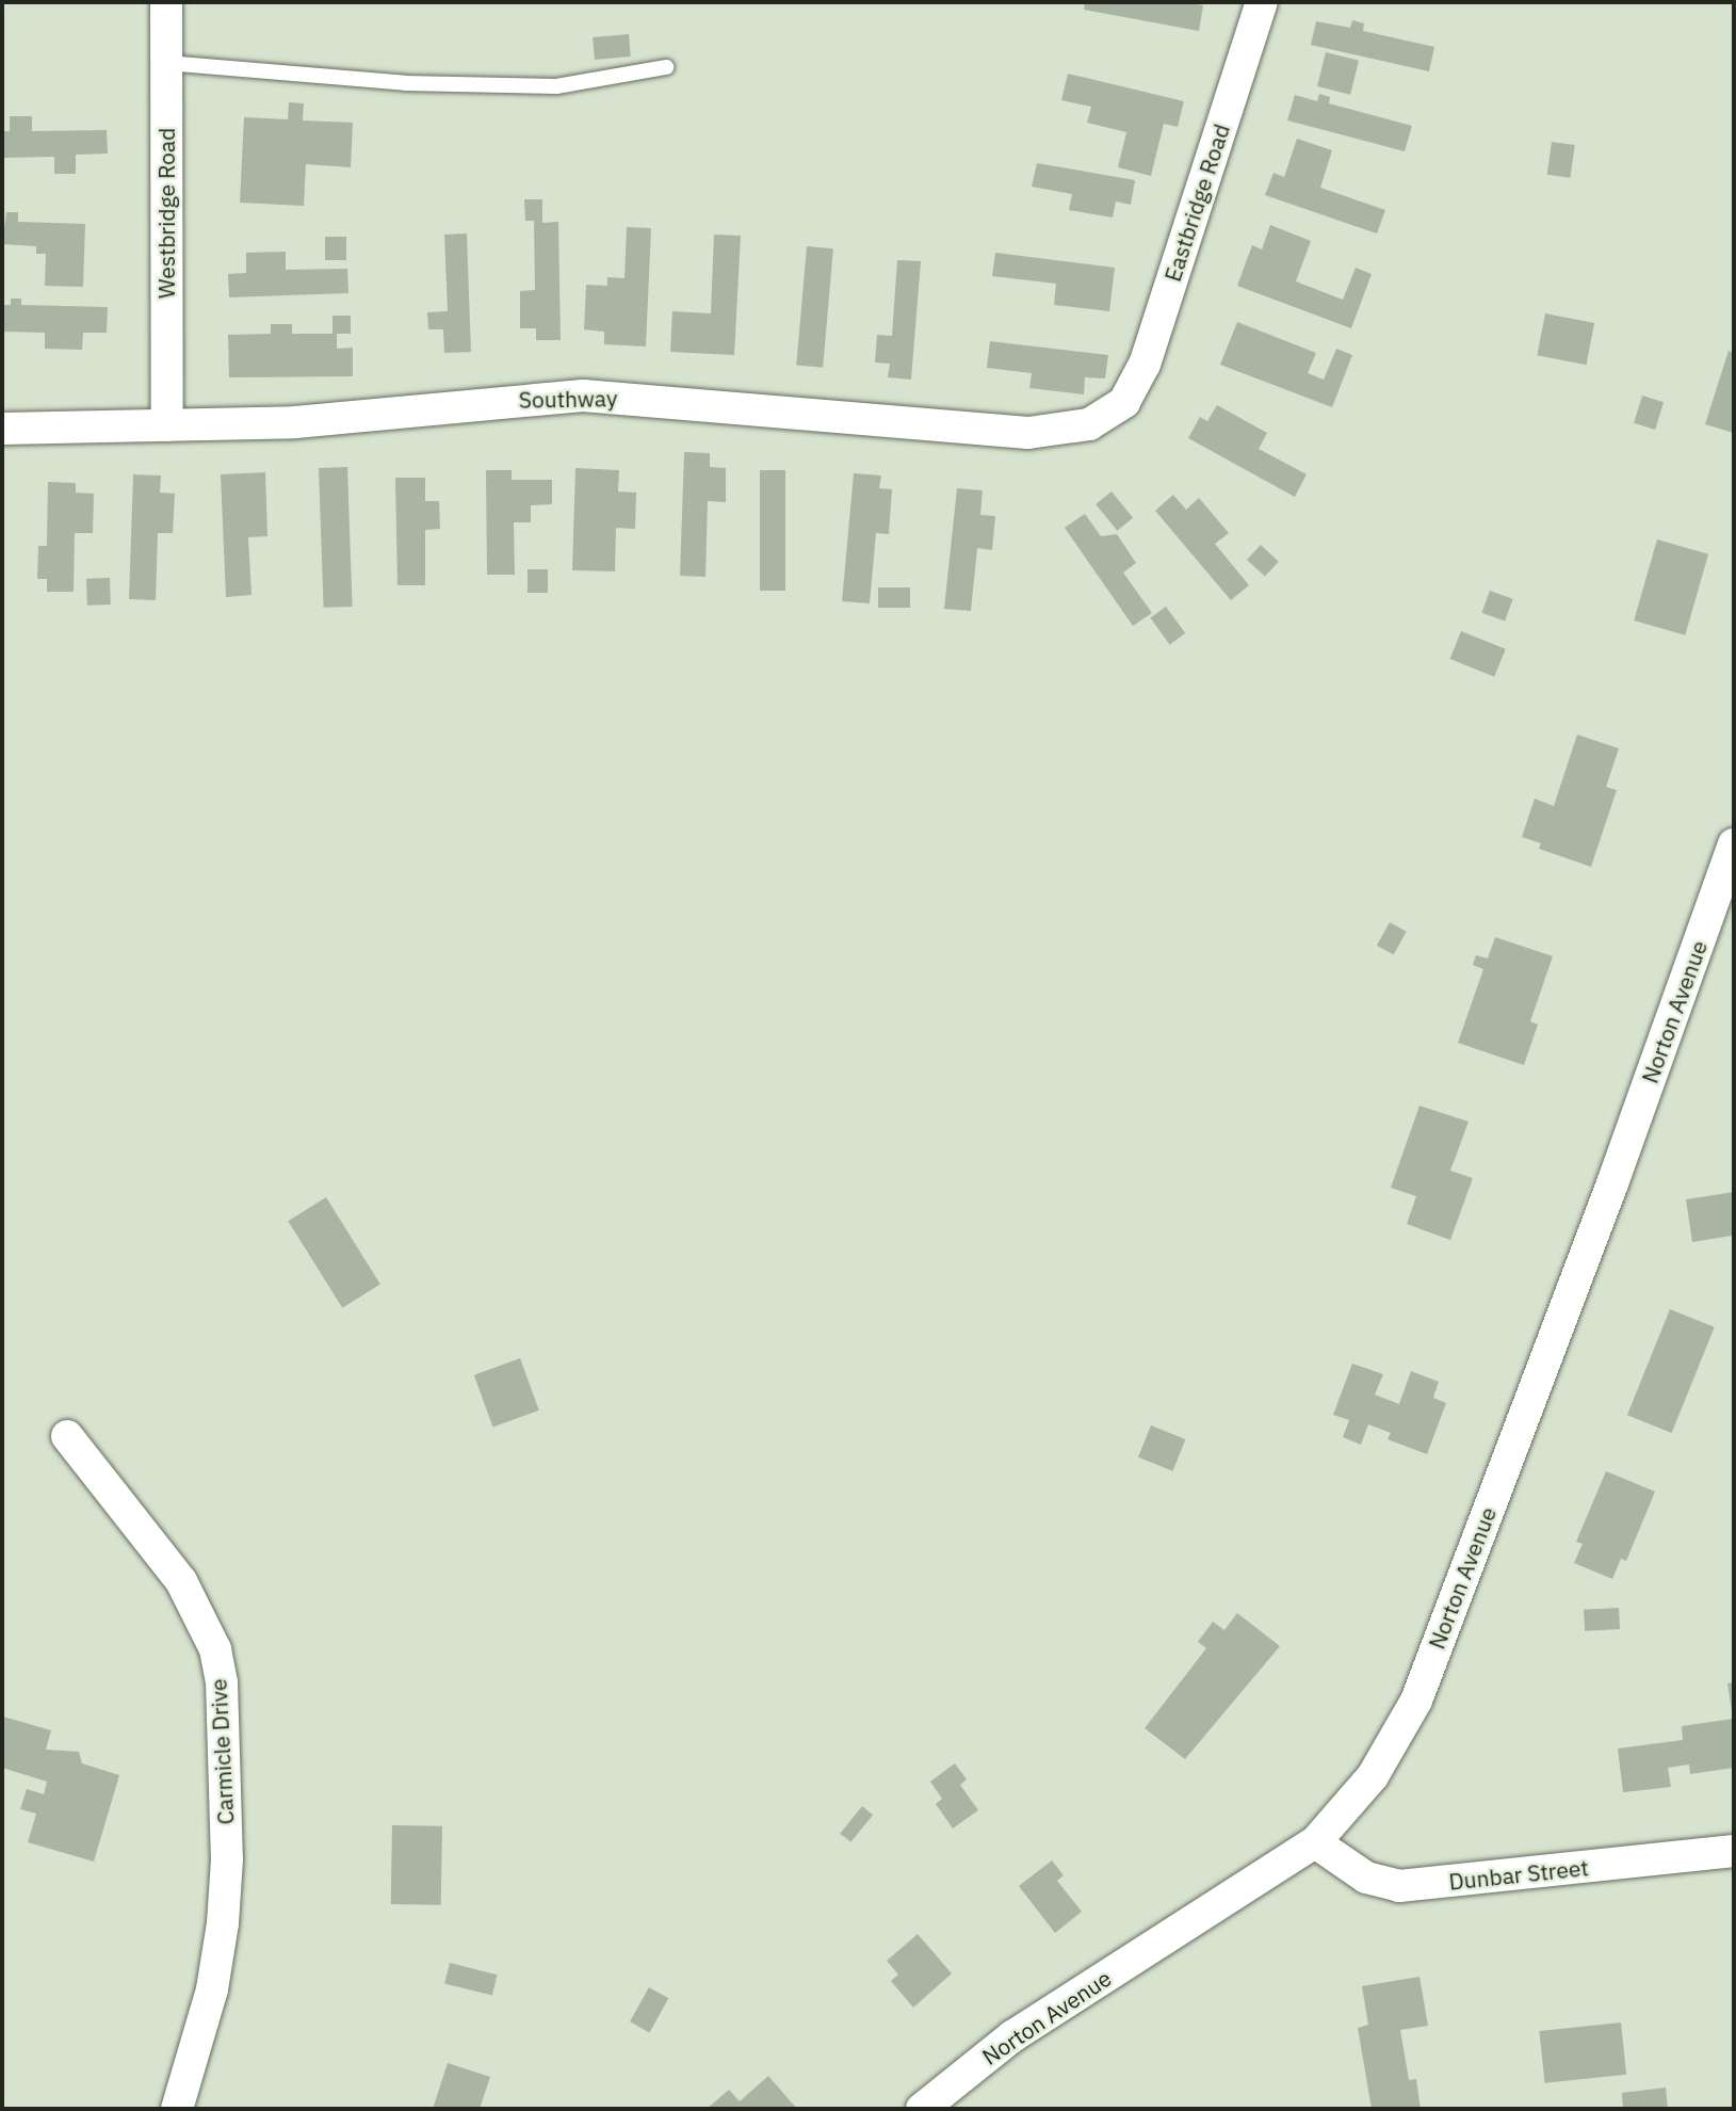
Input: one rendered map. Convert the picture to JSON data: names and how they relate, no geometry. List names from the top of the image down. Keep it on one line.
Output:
{"streets":{"street":["Eastbridge Road","Westbridge Road","Southway","Norton Avenue","Carmicle Drive","Dunbar Street"]},"crossings":[["Eastbridge Road","Southway"],["Westbridge Road","Southway"],["Norton Avenue","Dunbar Street"]]}
